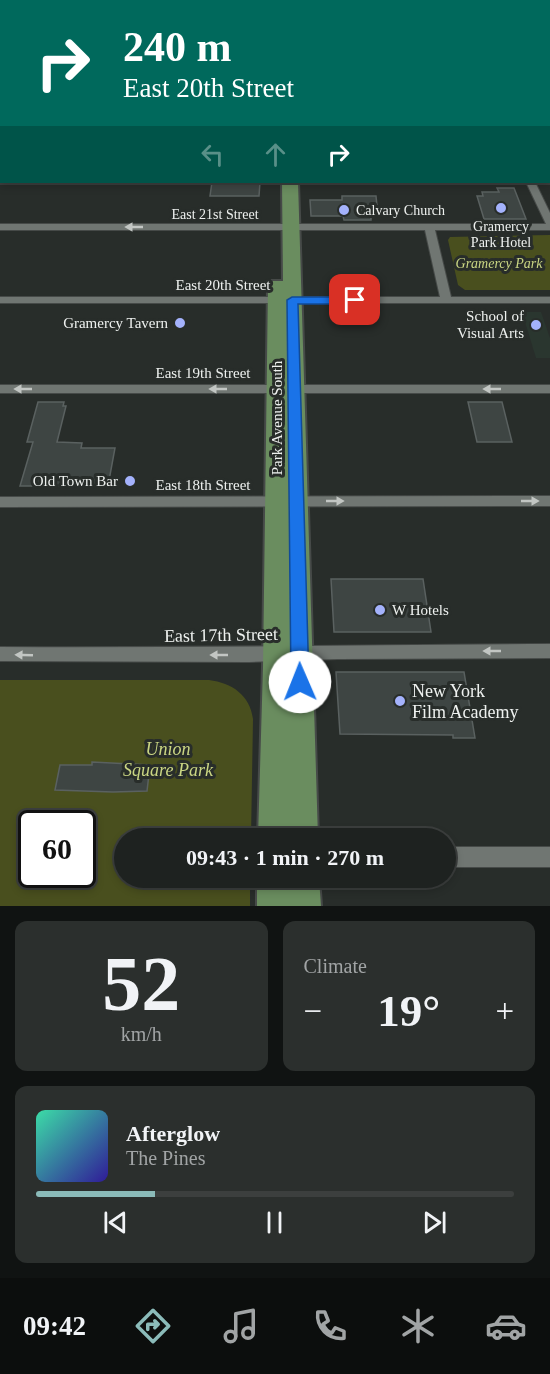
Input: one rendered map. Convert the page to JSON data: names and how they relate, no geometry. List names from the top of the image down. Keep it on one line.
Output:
{"streets":{"main road":["Park Avenue South"],"street":["East 21st Street","East 20th Street","East 19th Street","East 18th Street","East 17th Street"]},"crossings":[["East 21st Street","Park Avenue South"],["East 20th Street","Park Avenue South"],["East 19th Street","Park Avenue South"],["Park Avenue South","East 18th Street"],["Park Avenue South","East 17th Street"]],"one_way":["East 21st Street","East 19th Street","East 18th Street","East 17th Street"],"parks":["Gramercy Park","Union Square Park"],"places":["Gramercy Park Hotel","Calvary Church","Gramercy Tavern","School of Visual Arts","Old Town Bar","W Hotels","New York Film Academy"],"page":{"turn":["240 m","East 20th Street"],"limit":"60","trip":"09:43 · 1 min · 270 m","tile":[["52","km/h"],"Climate"],"heat":["−","19°","+"],"song":["Afterglow","The Pines"],"tabs":"09:42"}}
